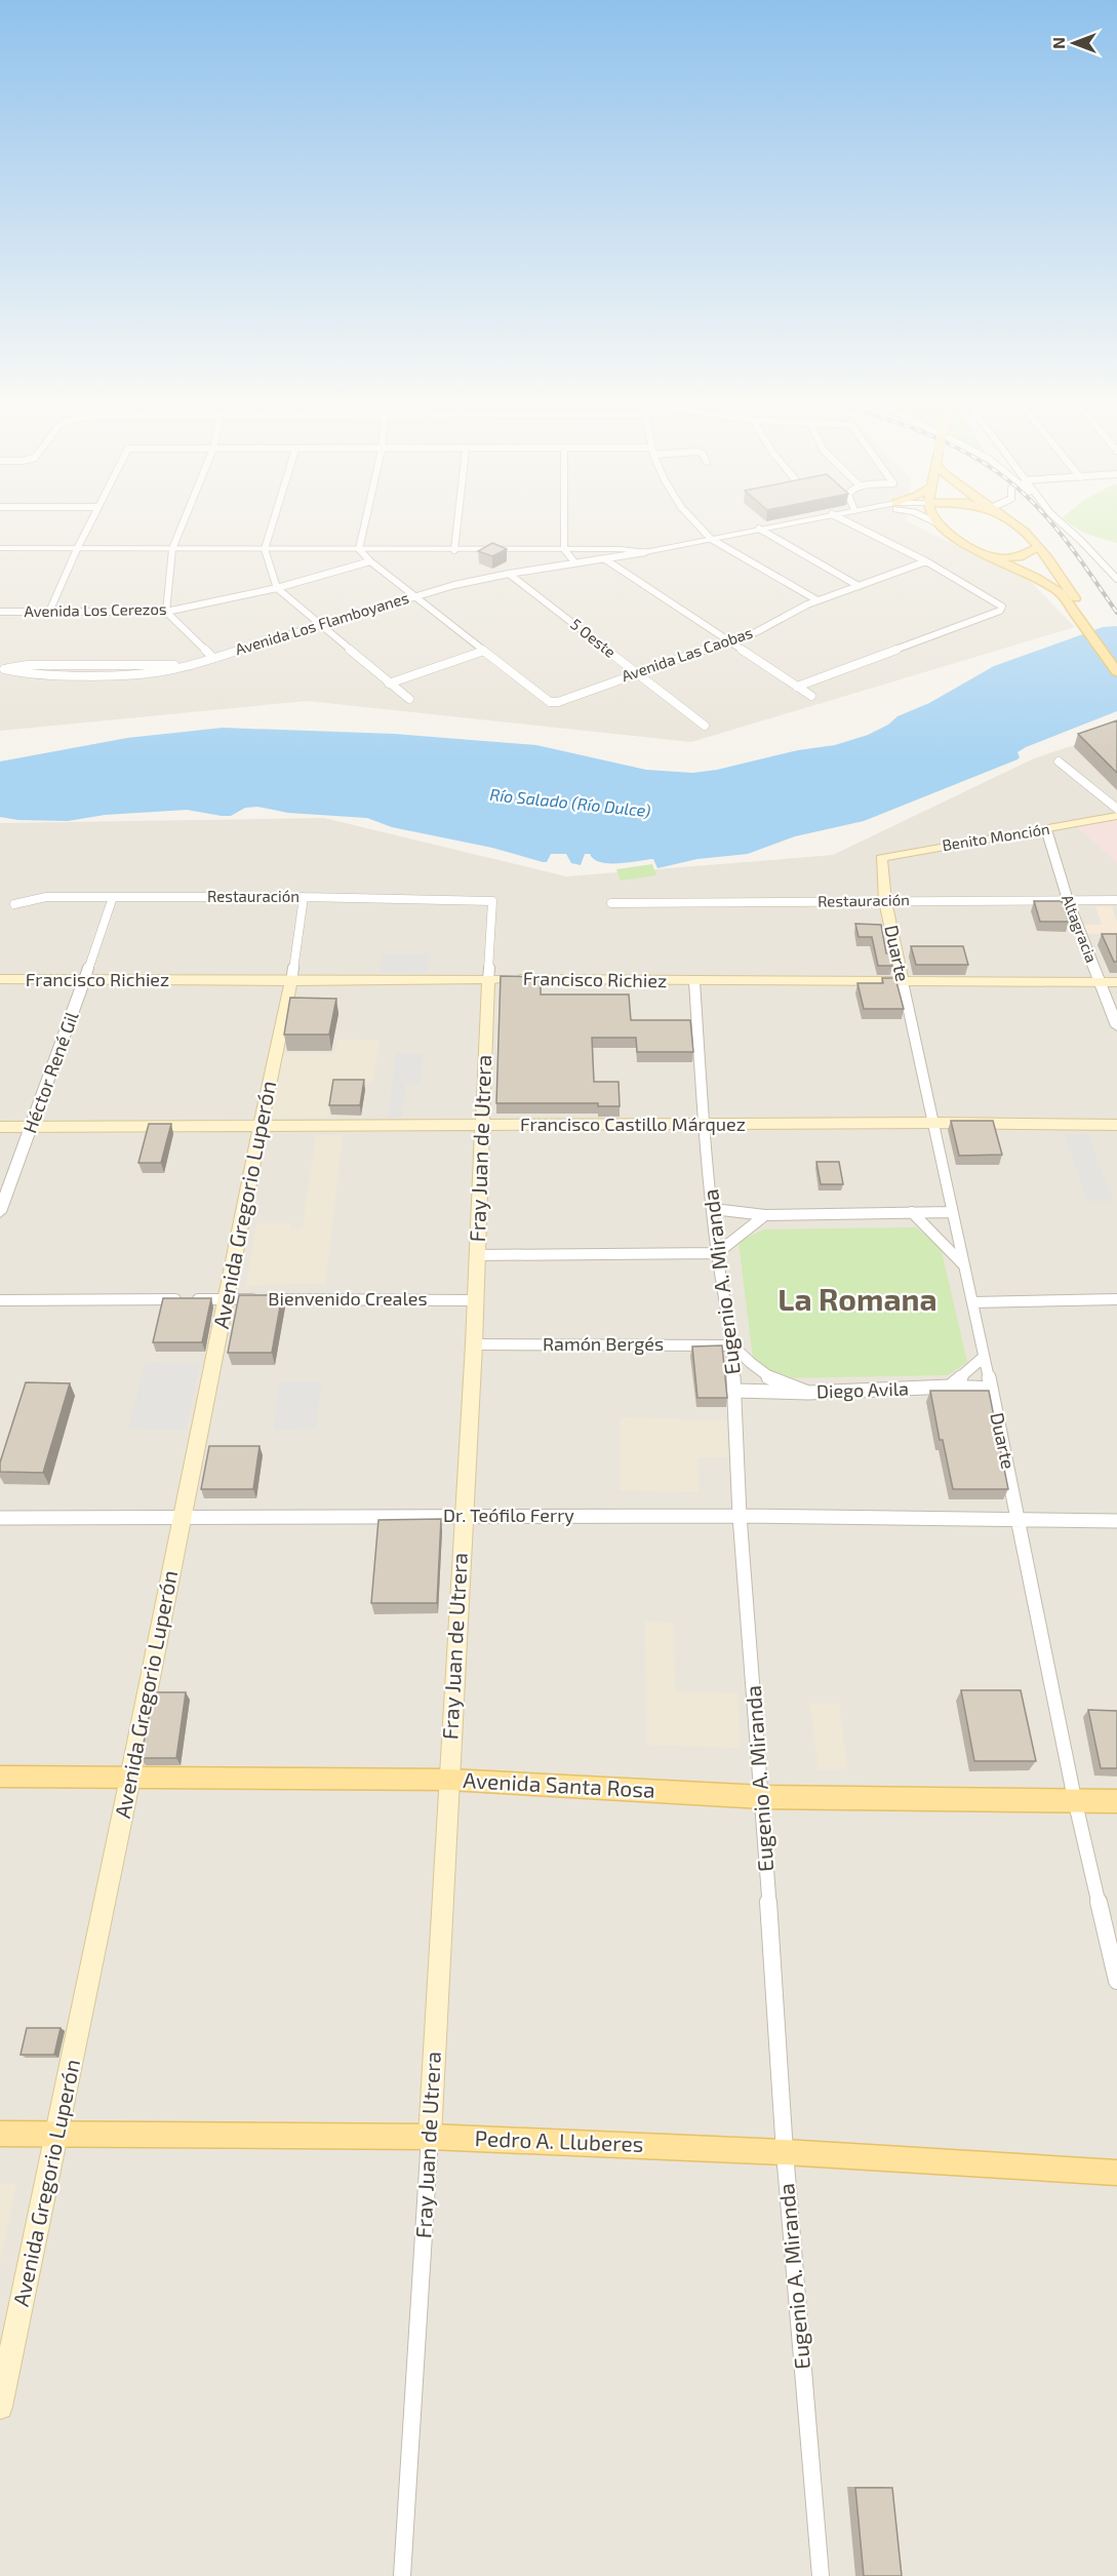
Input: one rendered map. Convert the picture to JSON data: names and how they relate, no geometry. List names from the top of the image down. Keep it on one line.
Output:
{"streets":{"main road":["Benito Monción","Duarte","Francisco Richiez","Francisco Castillo Márquez","Fray Juan de Utrera","Avenida Gregorio Luperón","Avenida Santa Rosa","Pedro A. Lluberes"],"street":["Avenida Los Cerezos","Avenida Los Flamboyanes","5 Oeste","Avenida Las Caobas","Restauración","Altagracia","Héctor René Gil","Eugenio A. Miranda","Bienvenido Creales","Ramón Bergés","Diego Avila","Dr. Teófilo Ferry"]},"crossings":[["Avenida Los Flamboyanes","5 Oeste"],["5 Oeste","Avenida Las Caobas"],["Benito Monción","Altagracia"],["Benito Monción","Duarte"],["Restauración","Altagracia"],["Restauración","Duarte"],["Restauración","Héctor René Gil"],["Restauración","Fray Juan de Utrera"],["Altagracia","Francisco Richiez"],["Duarte","Francisco Richiez"],["Duarte","Francisco Castillo Márquez"],["Duarte","Diego Avila"],["Duarte","Dr. Teófilo Ferry"],["Duarte","Avenida Santa Rosa"],["Francisco Richiez","Héctor René Gil"],["Francisco Richiez","Fray Juan de Utrera"],["Francisco Richiez","Avenida Gregorio Luperón"],["Francisco Richiez","Eugenio A. Miranda"],["Héctor René Gil","Francisco Castillo Márquez"],["Francisco Castillo Márquez","Fray Juan de Utrera"],["Francisco Castillo Márquez","Avenida Gregorio Luperón"],["Francisco Castillo Márquez","Eugenio A. Miranda"],["Fray Juan de Utrera","Bienvenido Creales"],["Fray Juan de Utrera","Ramón Bergés"],["Fray Juan de Utrera","Dr. Teófilo Ferry"],["Fray Juan de Utrera","Avenida Santa Rosa"],["Fray Juan de Utrera","Pedro A. Lluberes"],["Avenida Gregorio Luperón","Bienvenido Creales"],["Avenida Gregorio Luperón","Dr. Teófilo Ferry"],["Avenida Gregorio Luperón","Avenida Santa Rosa"],["Avenida Gregorio Luperón","Pedro A. Lluberes"],["Eugenio A. Miranda","Ramón Bergés"],["Eugenio A. Miranda","Diego Avila"],["Eugenio A. Miranda","Dr. Teófilo Ferry"],["Eugenio A. Miranda","Avenida Santa Rosa"],["Eugenio A. Miranda","Pedro A. Lluberes"]],"districts":["La Romana"],"water":["Río Salado (Río Dulce)"],"north":"left"}
